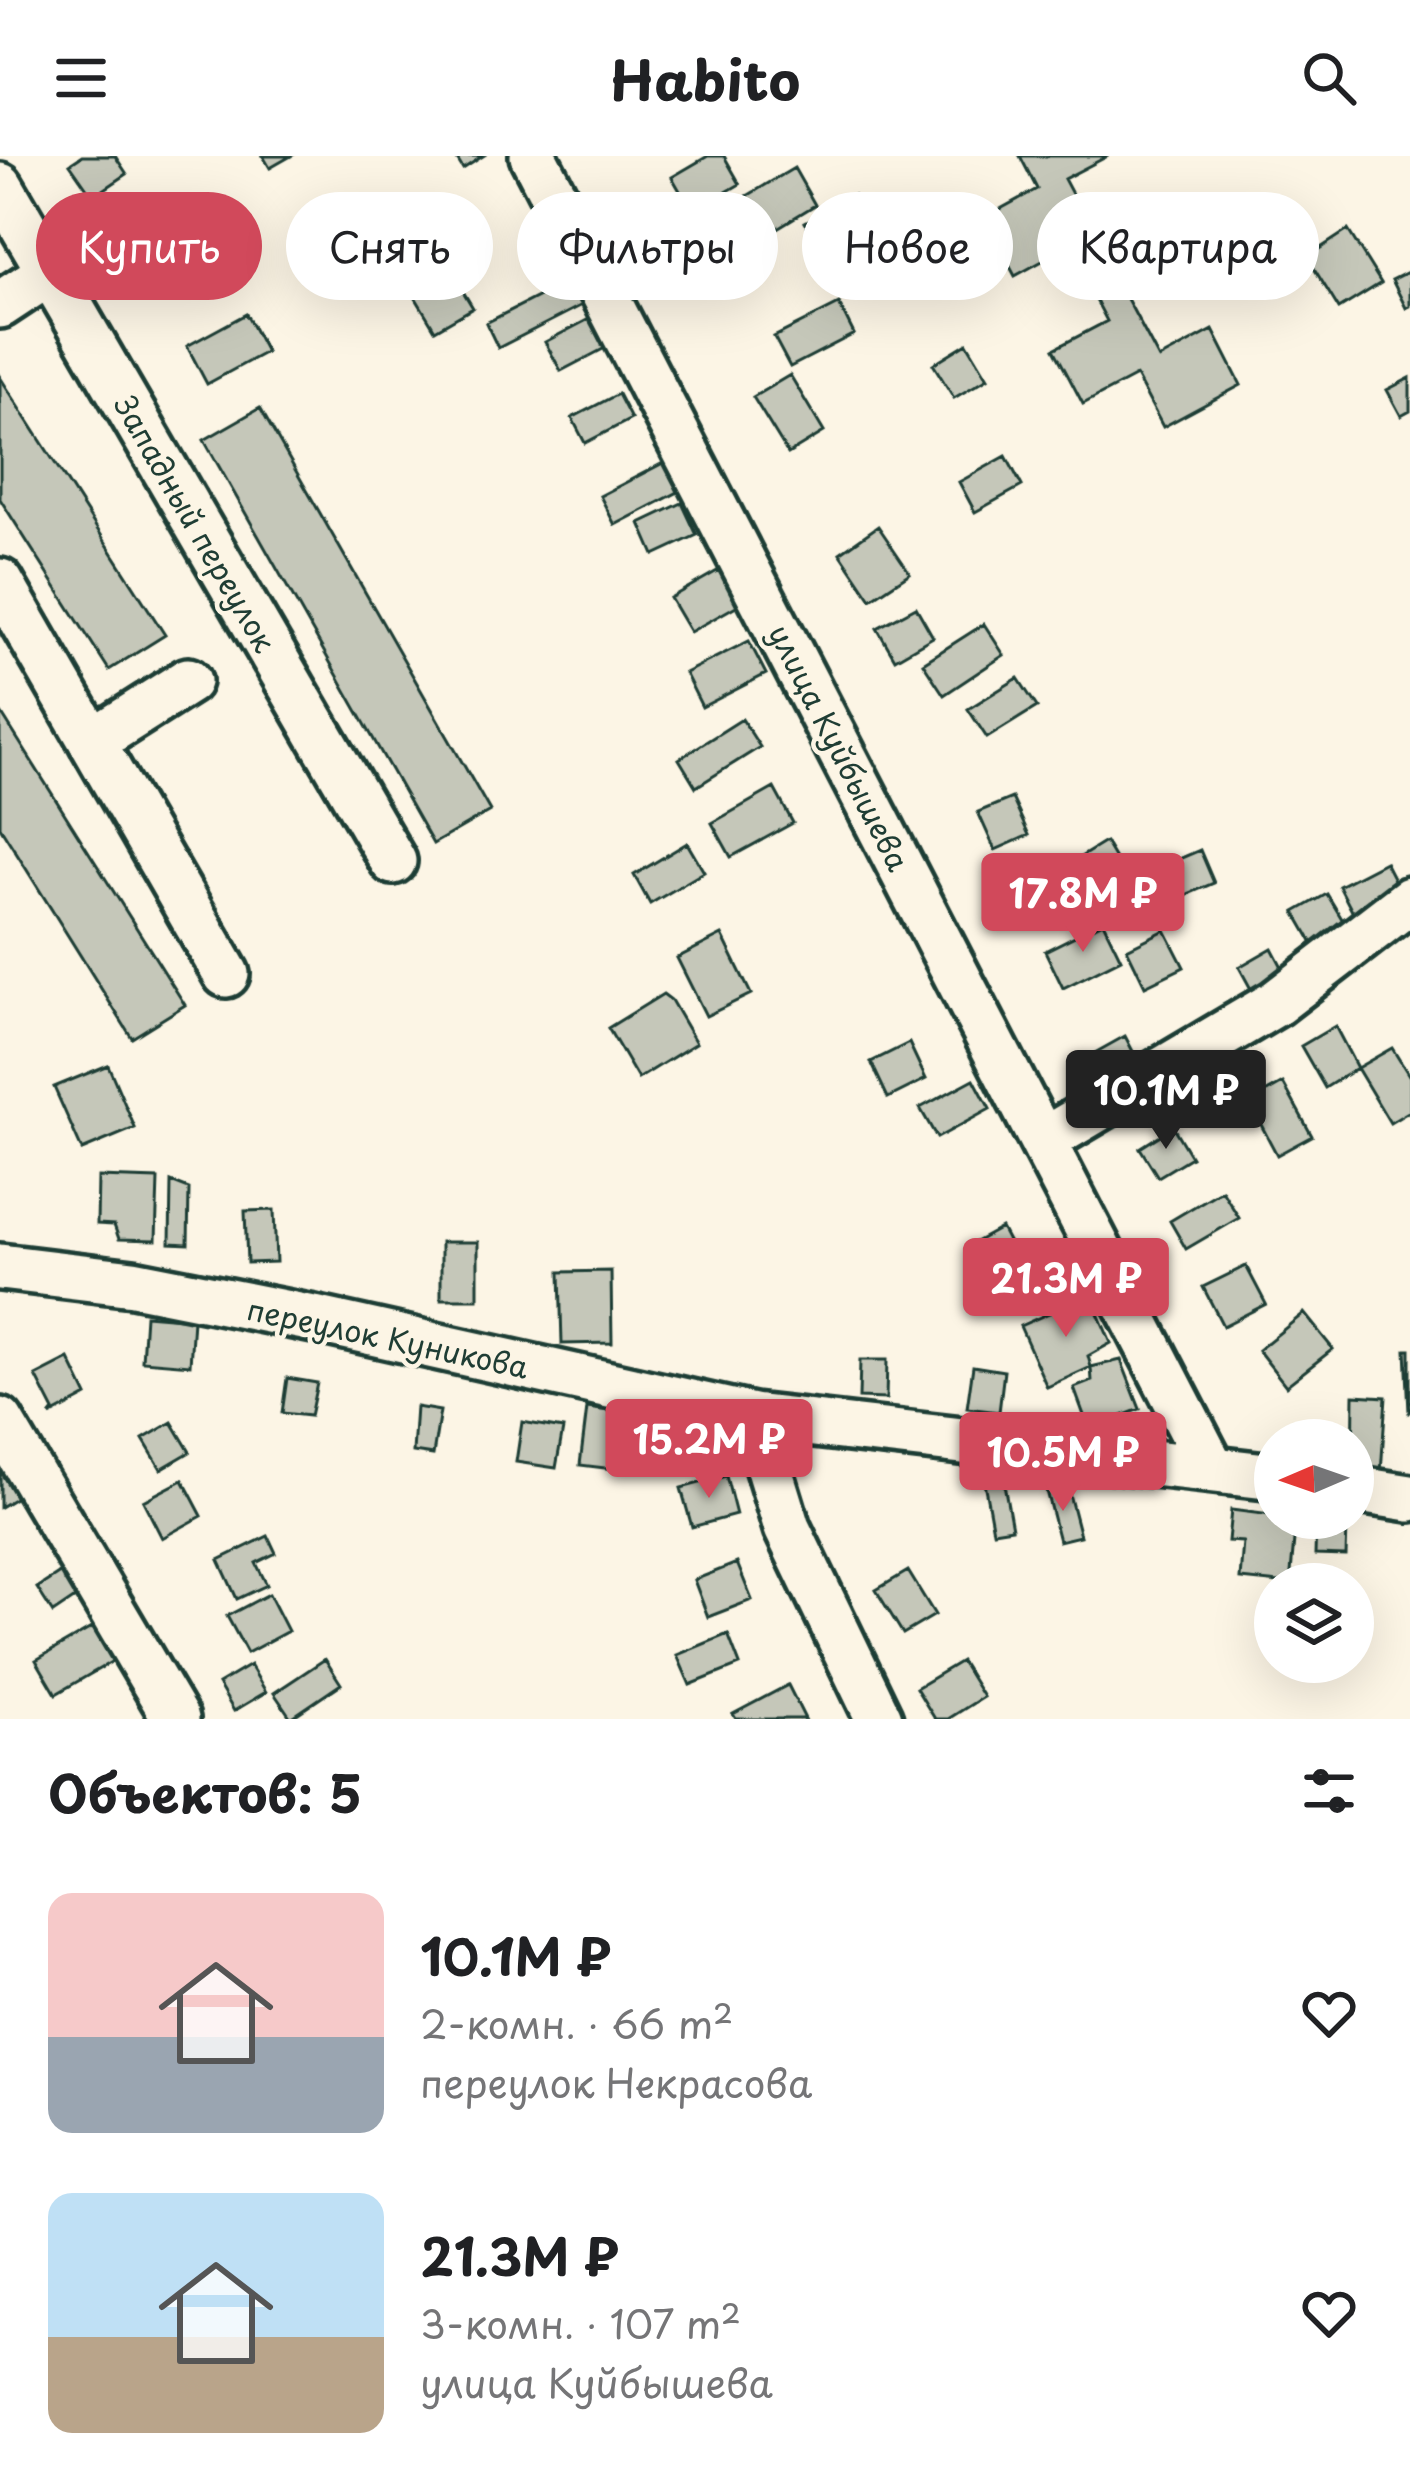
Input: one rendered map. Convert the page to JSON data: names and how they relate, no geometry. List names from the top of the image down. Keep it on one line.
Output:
{"streets":{"street":["Западный переулок","улица Куйбышева","переулок Куникова"]},"crossings":[["улица Куйбышева","переулок Куникова"]],"north":"left","page":{"header":"Habito","chip":["Купить","Снять","Фильтры","Новое","Квартира"],"price":["17.8M ₽","10.1M ₽","21.3M ₽","15.2M ₽","10.5M ₽"],"heading":"Объектов: 5","list":[{"name":"10.1M ₽","note":"2-комн. · 66 m² · переулок Некрасова"},{"name":"21.3M ₽","note":"3-комн. · 107 m² · улица Куйбышева"}]}}
